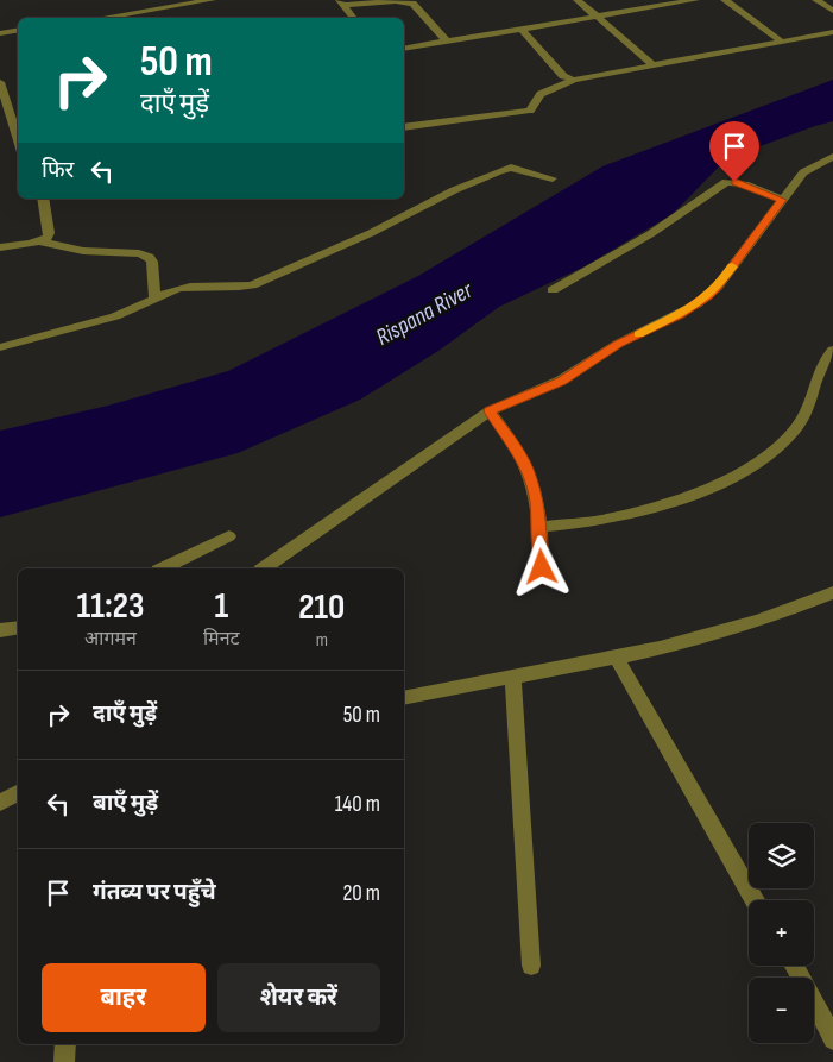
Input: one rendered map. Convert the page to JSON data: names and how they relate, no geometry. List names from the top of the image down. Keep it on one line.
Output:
{"water":["Rispana River"],"page":{"turn":["50 m","दाएँ मुड़ें"],"then":"फिर","eta":["11:23","आगमन","1","मिनट","210","m"],"list":[{"name":"दाएँ मुड़ें","value":"50 m"},{"name":"बाएँ मुड़ें","value":"140 m"},{"name":"गंतव्य पर पहुँचे","value":"20 m"}],"map_buttons":["+","−"],"buttons":["बाहर","शेयर करें"]}}
